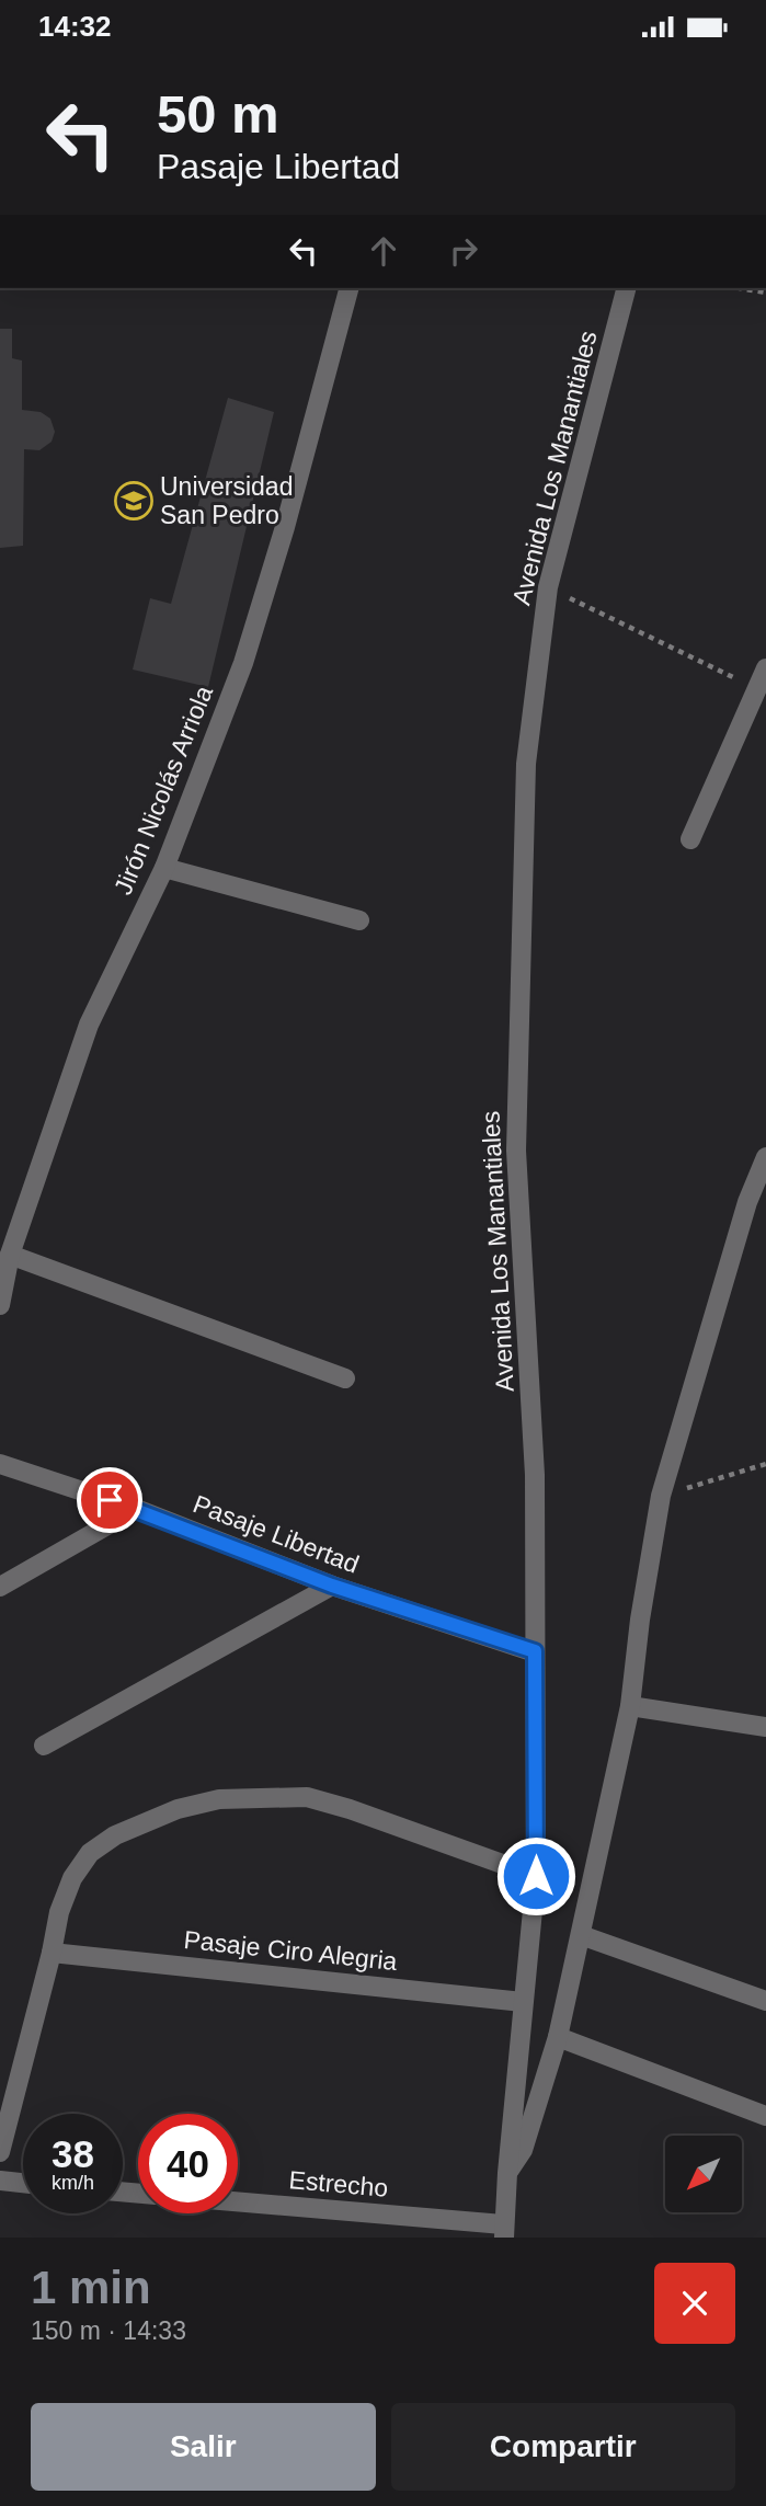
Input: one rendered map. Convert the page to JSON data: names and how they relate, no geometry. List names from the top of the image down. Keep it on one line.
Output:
{"streets":{"street":["Avenida Los Manantiales","Jirón Nicolás Arriola","Pasaje Libertad","Pasaje Ciro Alegria","Estrecho"]},"crossings":[["Avenida Los Manantiales","Pasaje Libertad"],["Avenida Los Manantiales","Pasaje Ciro Alegria"],["Avenida Los Manantiales","Estrecho"]],"places":{"school or university":["Universidad San Pedro"]},"north":"bottom left","page":{"status":"14:32","turn":["50 m","Pasaje Libertad"],"speed":"38 km/h","limit":"40","heading":["1 min","150 m · 14:33"],"buttons":["Salir","Compartir"]}}
